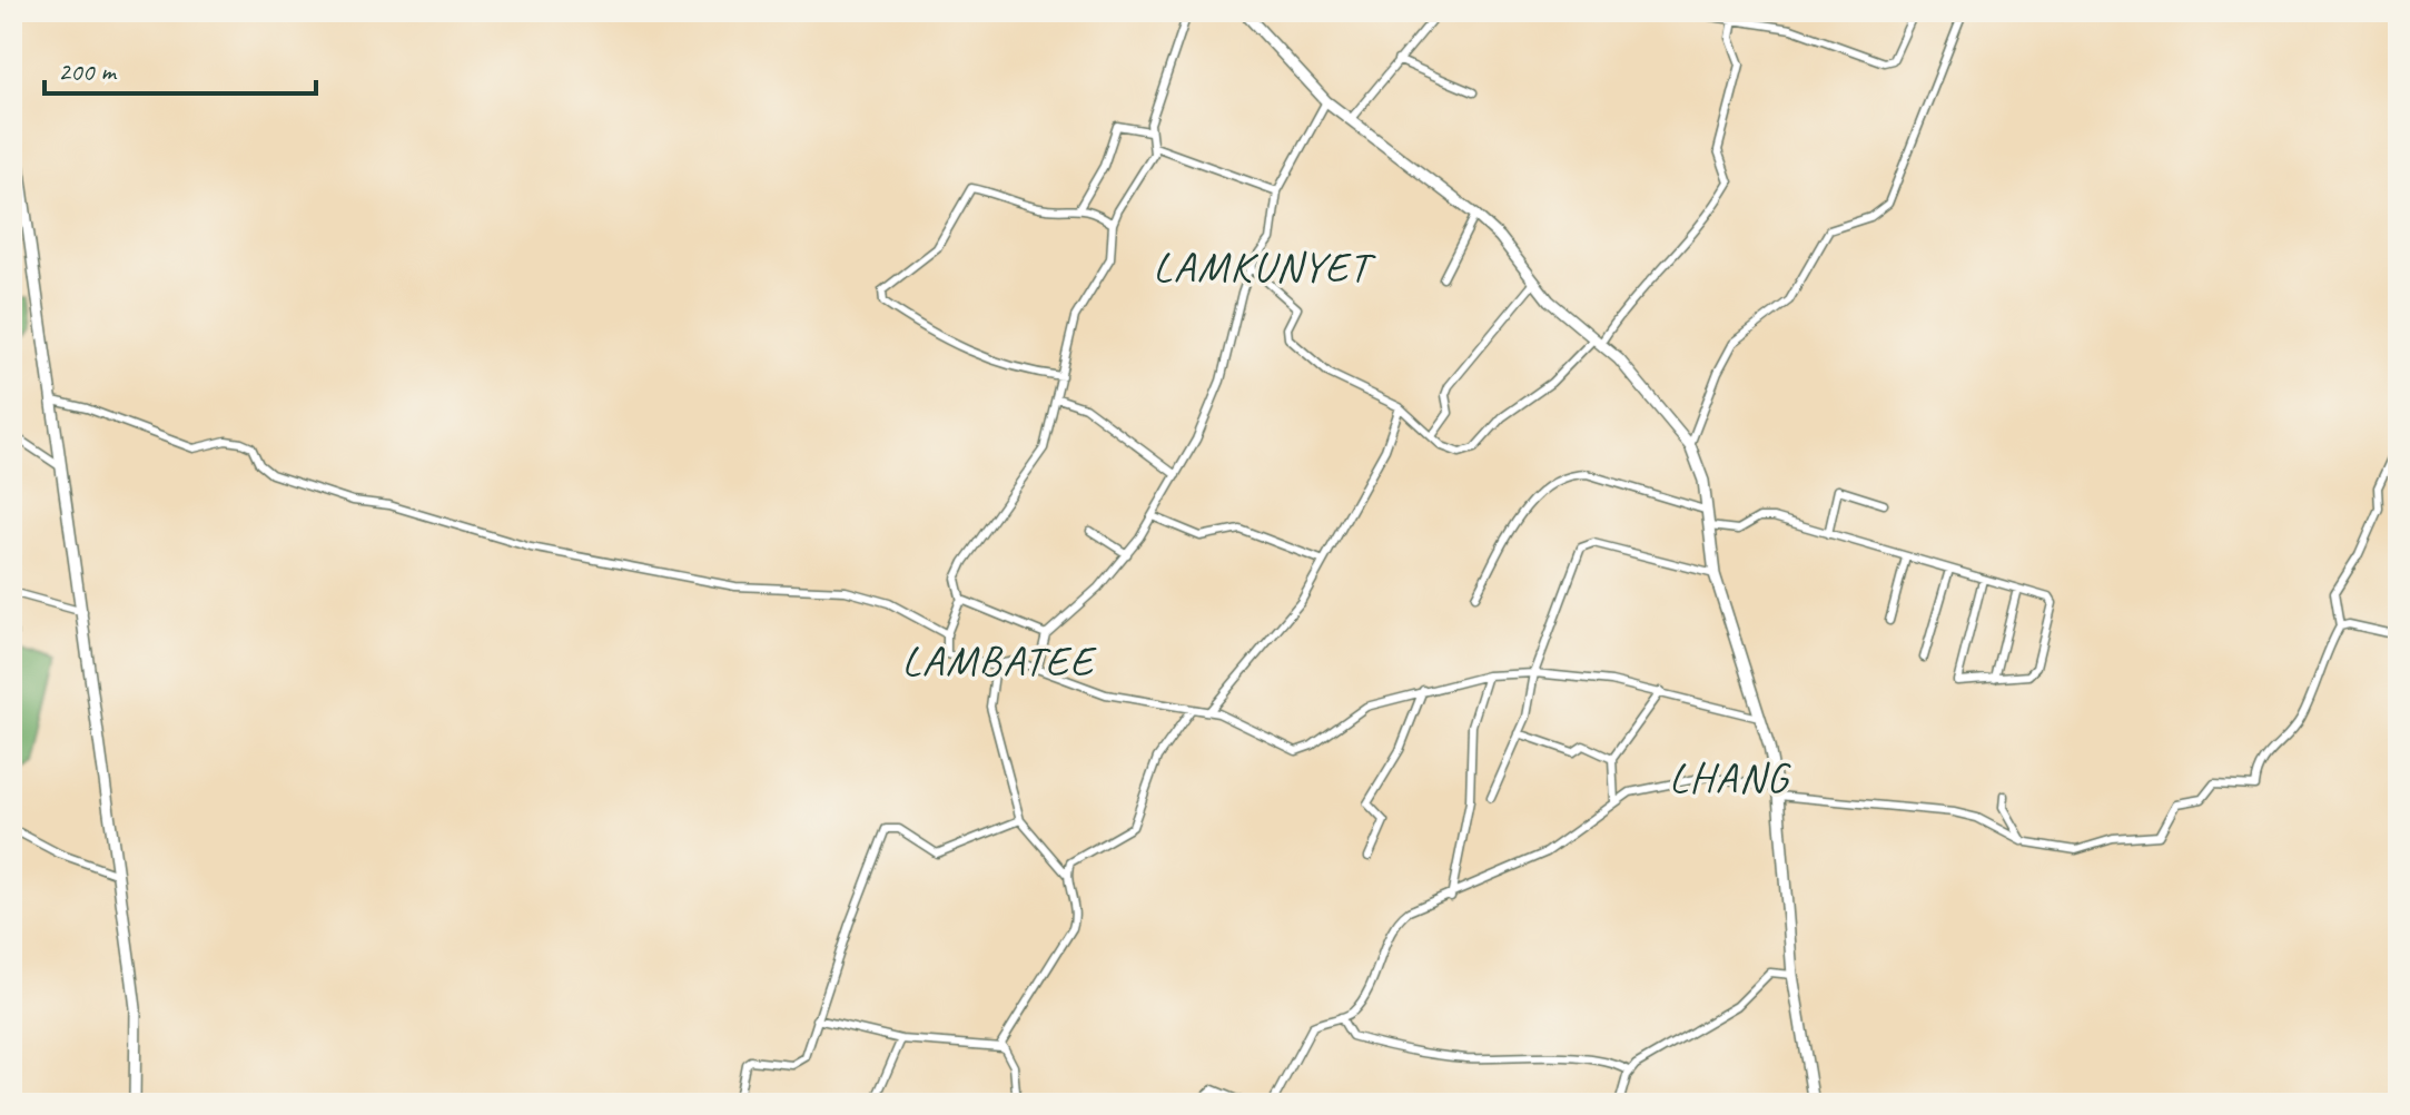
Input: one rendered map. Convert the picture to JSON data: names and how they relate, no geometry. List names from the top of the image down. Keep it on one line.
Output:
{"districts":["LAMKUNYET","LAMBATEE","LHANG"],"scale_bar":"200 m"}
